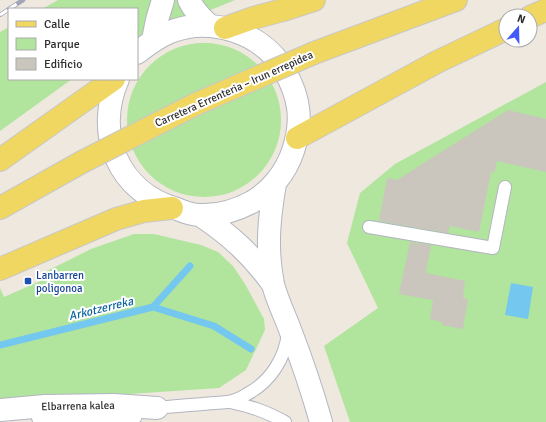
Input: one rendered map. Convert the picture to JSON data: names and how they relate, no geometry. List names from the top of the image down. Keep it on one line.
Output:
{"streets":{"main road":["Carretera Errenteria – Irun errepidea"],"street":["Elbarrena kalea"]},"water":["Arkotzerreka"],"places":{"transit":["Lanbarren poligonoa"]},"legend":["Calle","Parque","Edificio"],"north":"top"}
